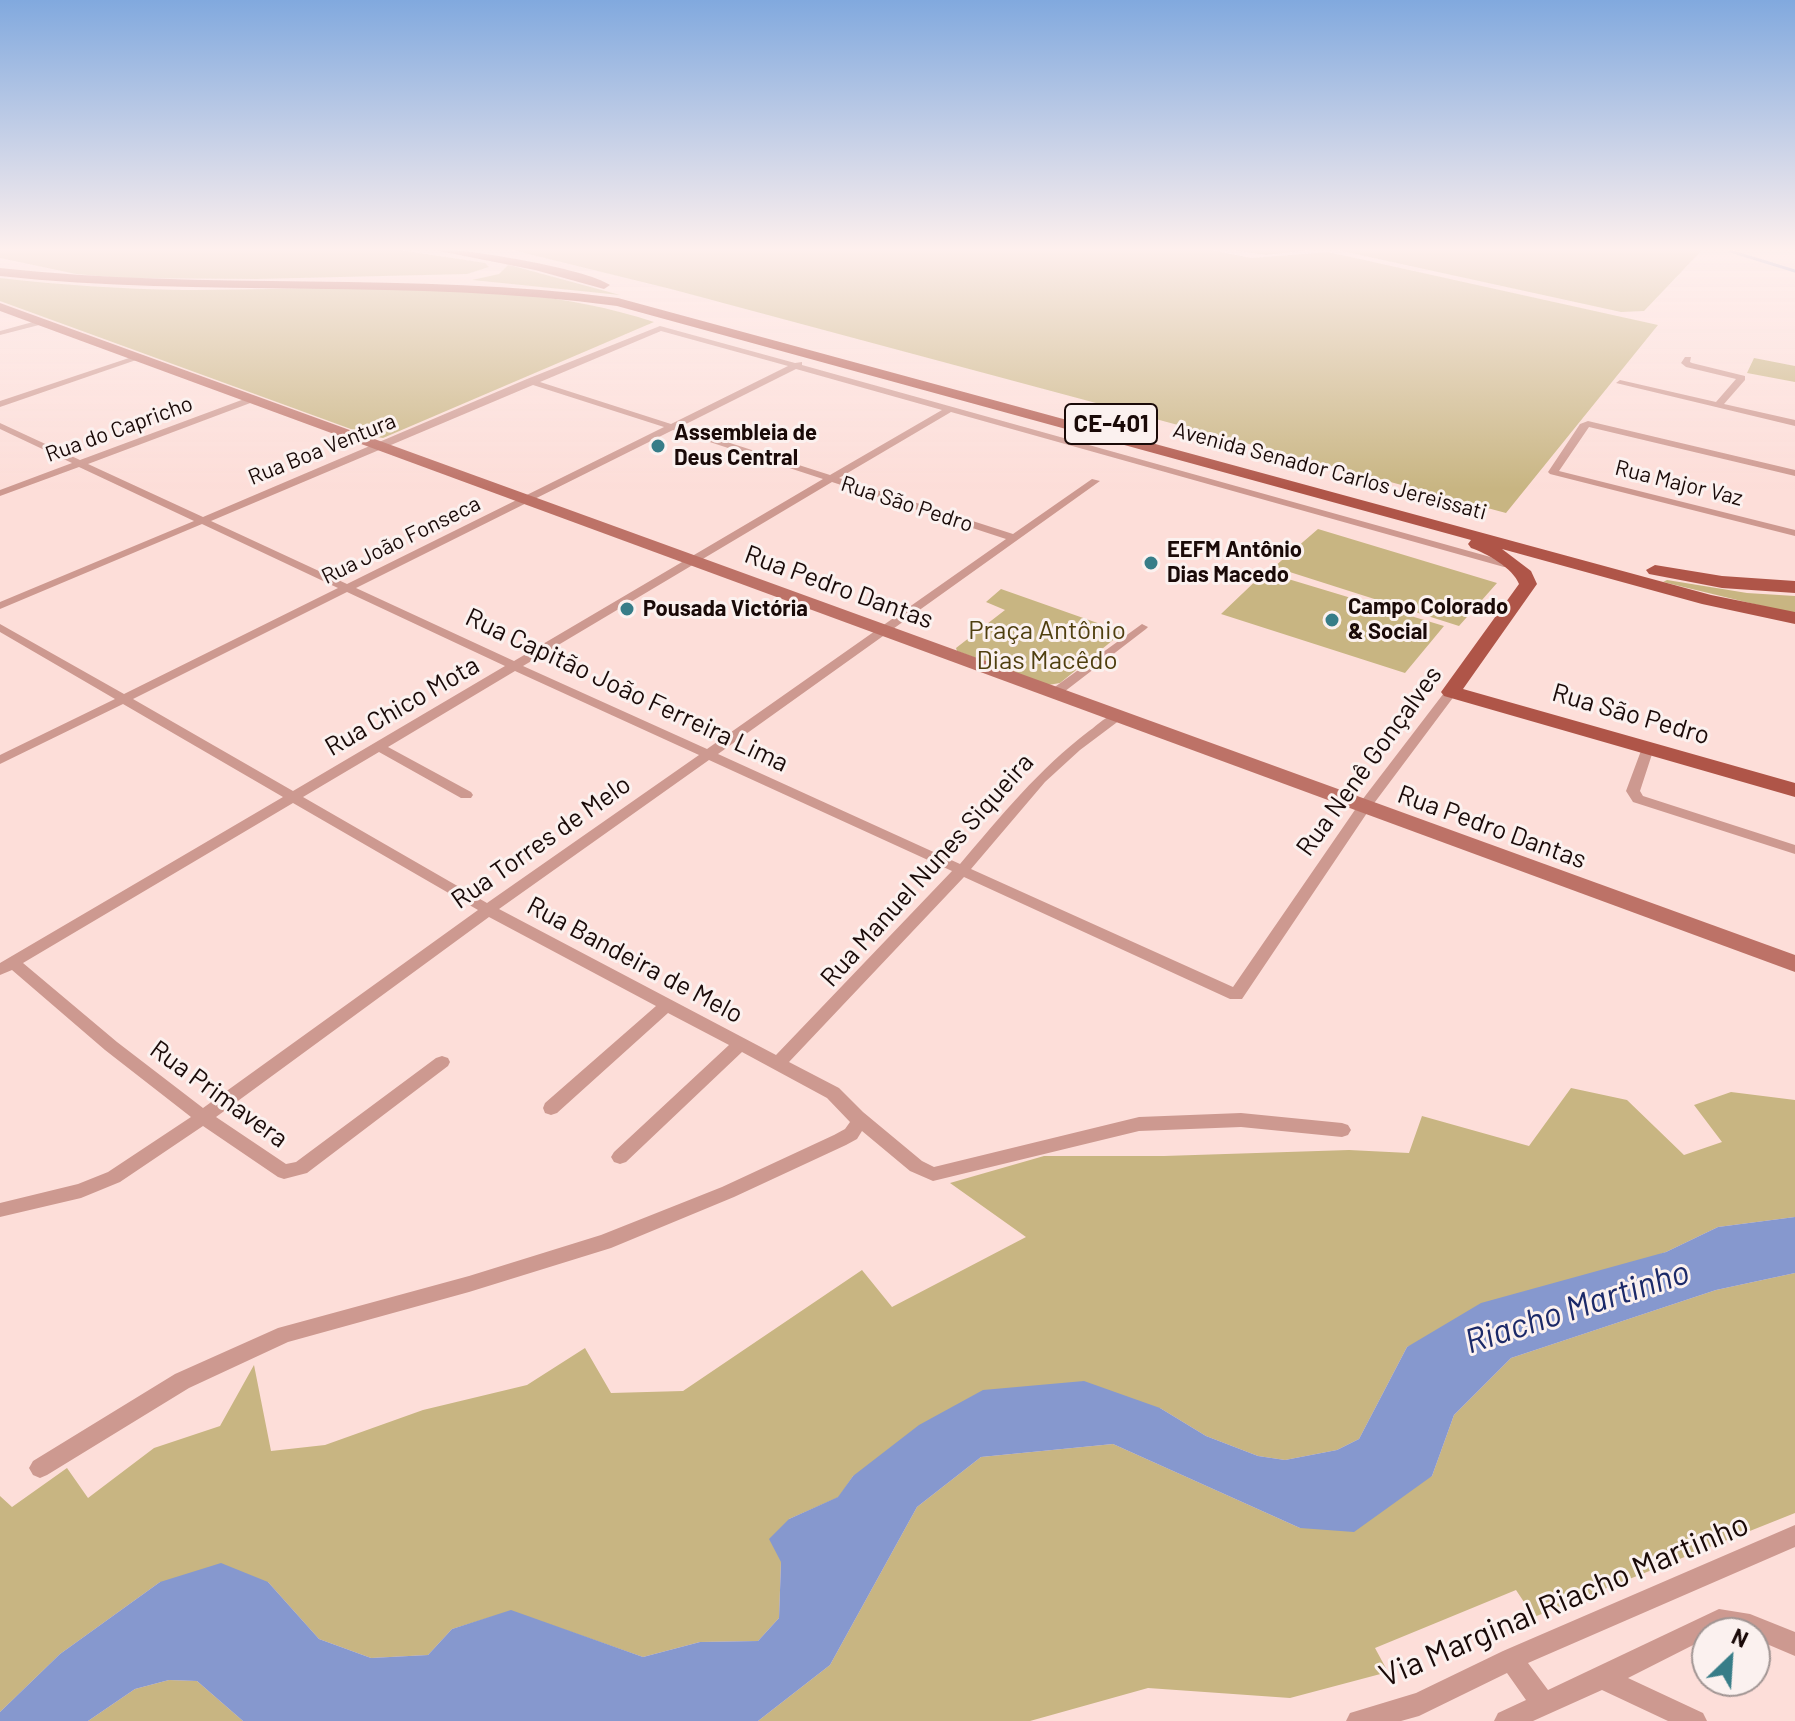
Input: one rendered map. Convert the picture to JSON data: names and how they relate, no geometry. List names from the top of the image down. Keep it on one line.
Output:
{"streets":{"main road":["CE-401","Avenida Senador Carlos Jereissati","Rua São Pedro","Rua Pedro Dantas","Rua Nenê Gonçalves"],"street":["Rua do Capricho","Rua Boa Ventura","Rua Major Vaz","Rua João Fonseca","Rua Capitão João Ferreira Lima","Rua Chico Mota","Rua Torres de Melo","Rua Manuel Nunes Siqueira","Rua Bandeira de Melo","Rua Primavera","Via Marginal Riacho Martinho"]},"crossings":[["Rua do Capricho","Rua Pedro Dantas"],["Rua do Capricho","Rua Capitão João Ferreira Lima"],["Rua Boa Ventura","Rua São Pedro"],["Rua Boa Ventura","Rua João Fonseca"],["Rua Boa Ventura","Rua Pedro Dantas"],["Rua Boa Ventura","Rua Capitão João Ferreira Lima"],["Avenida Senador Carlos Jereissati","Rua João Fonseca"],["Rua São Pedro","Rua João Fonseca"],["Rua São Pedro","Rua Chico Mota"],["Rua São Pedro","Rua Nenê Gonçalves"],["Rua São Pedro","Rua Torres de Melo"],["Rua João Fonseca","Rua Pedro Dantas"],["Rua João Fonseca","Rua Capitão João Ferreira Lima"],["Rua João Fonseca","Rua Bandeira de Melo"],["Rua Pedro Dantas","Rua Chico Mota"],["Rua Pedro Dantas","Rua Nenê Gonçalves"],["Rua Pedro Dantas","Rua Torres de Melo"],["Rua Pedro Dantas","Rua Manuel Nunes Siqueira"],["Rua Capitão João Ferreira Lima","Rua Chico Mota"],["Rua Capitão João Ferreira Lima","Rua Nenê Gonçalves"],["Rua Capitão João Ferreira Lima","Rua Torres de Melo"],["Rua Capitão João Ferreira Lima","Rua Manuel Nunes Siqueira"],["Rua Chico Mota","Rua Bandeira de Melo"],["Rua Chico Mota","Rua Primavera"],["Rua Torres de Melo","Rua Bandeira de Melo"],["Rua Torres de Melo","Rua Primavera"],["Rua Manuel Nunes Siqueira","Rua Bandeira de Melo"]],"water":["Riacho Martinho"],"parks":["Praça Antônio Dias Macêdo"],"places":["Assembleia de Deus Central","EEFM Antônio Dias Macedo","Pousada Victória","Campo Colorado & Social"],"north":"top right"}
